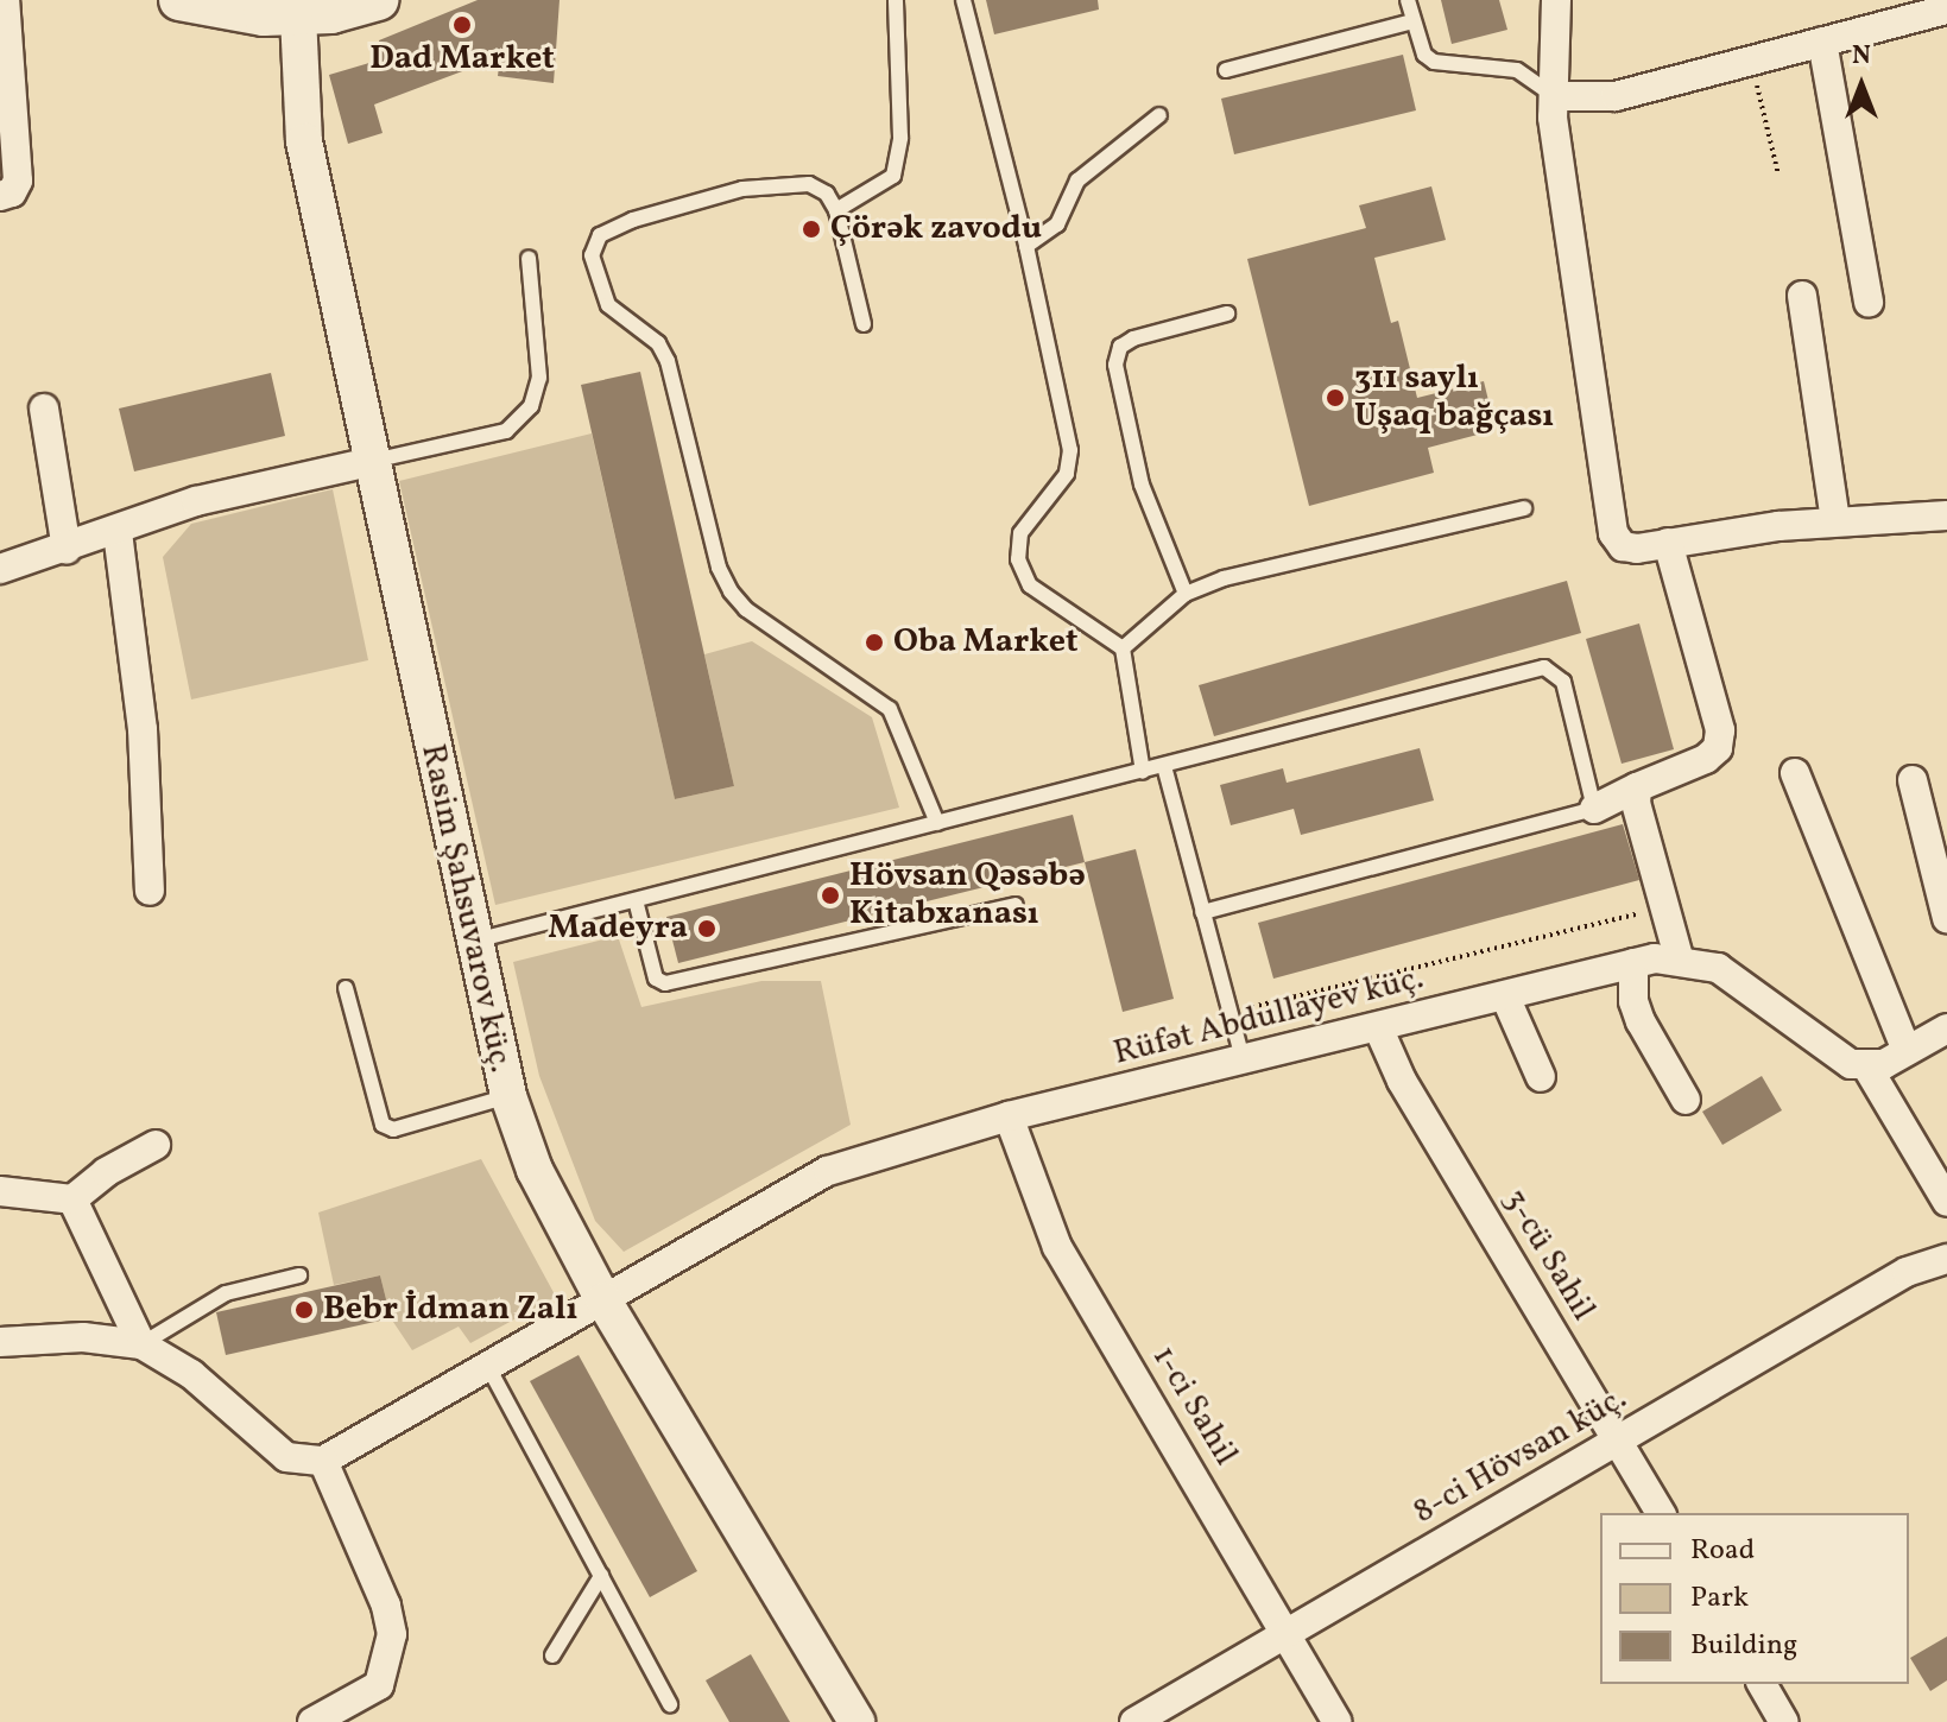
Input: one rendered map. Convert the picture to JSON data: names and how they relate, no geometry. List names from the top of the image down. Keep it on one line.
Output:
{"streets":{"street":["Rasim Şahsuvarov küç.","Rüfət Abdullayev küç.","3-cü Sahil","1-ci Sahil","8-ci Hövsan küç."]},"crossings":[["Rasim Şahsuvarov küç.","Rüfət Abdullayev küç."],["Rüfət Abdullayev küç.","3-cü Sahil"],["Rüfət Abdullayev küç.","1-ci Sahil"],["3-cü Sahil","8-ci Hövsan küç."],["1-ci Sahil","8-ci Hövsan küç."]],"places":["Dad Market","Çörək zavodu","311 saylı Uşaq bağçası","Oba Market","Hövsan Qəsəbə Kitabxanası","Madeyra","Bebr İdman Zalı"],"legend":["Road","Park","Building"],"north":"top"}
